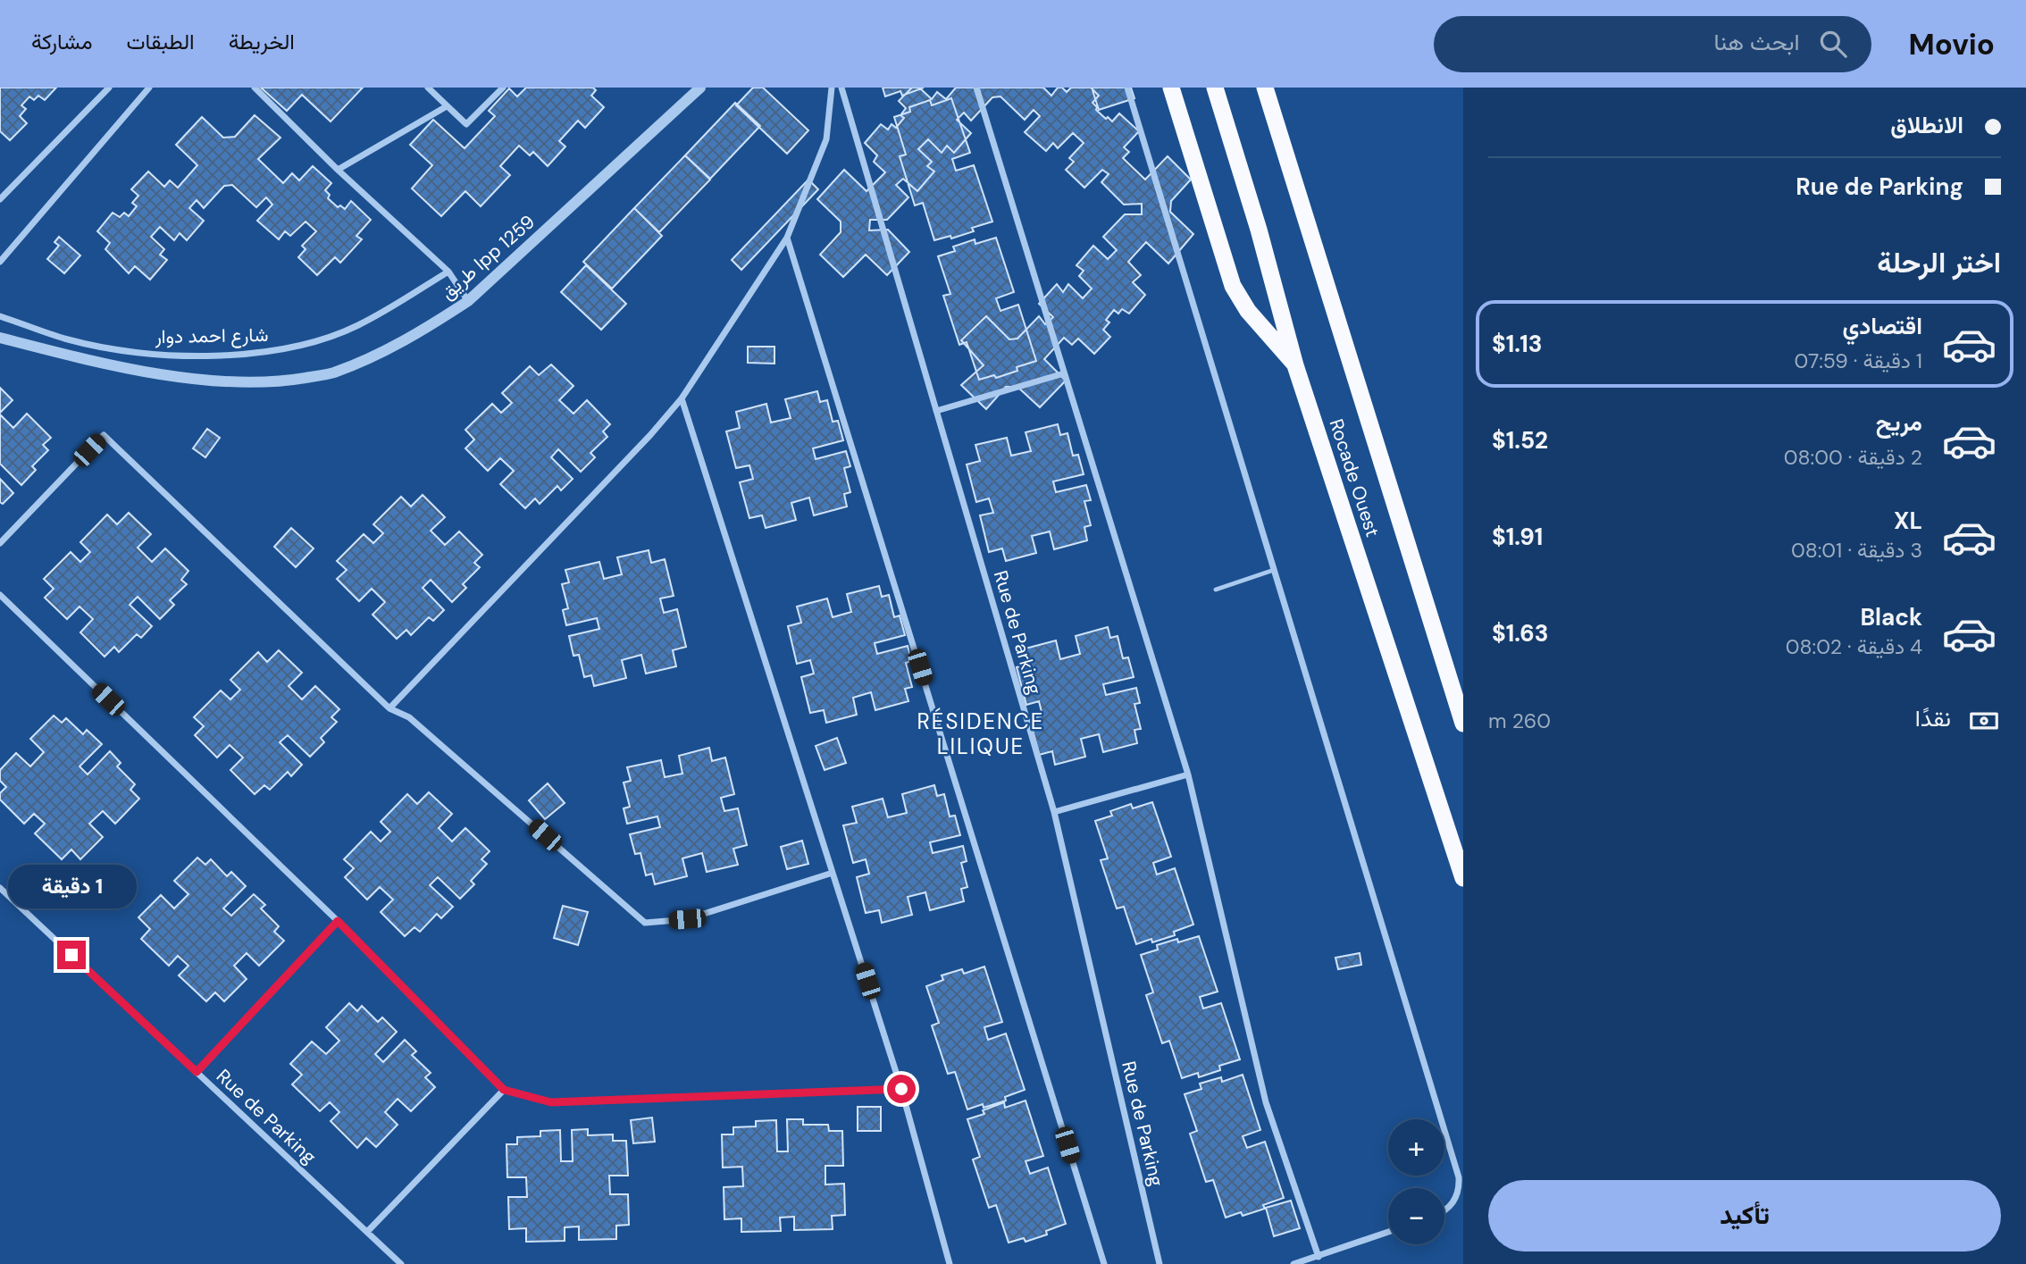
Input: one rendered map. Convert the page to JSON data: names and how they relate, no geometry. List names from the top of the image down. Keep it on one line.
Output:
{"streets":{"highway":["Rocade Ouest"],"street":["طريق lpp 1259","شارع احمد دوار","Rue de Parking"]},"districts":["RÉSIDENCE LILIQUE"],"page":{"header":"Movio","search":"ابحث هنا","nav":["الخريطة","الطبقات","مشاركة"],"banner":["الانطلاق","Rue de Parking"],"heading":"اختر الرحلة","list":[{"name":"اقتصادي","note":"1 دقيقة · 07:59","value":"$1.13"},{"name":"مريح","note":"2 دقيقة · 08:00","value":"$1.52"},{"name":"XL","note":"3 دقيقة · 08:01","value":"$1.91"},{"name":"Black","note":"4 دقيقة · 08:02","value":"$1.63"}],"pay":["نقدًا","260 m"],"bubble":"1 دقيقة","map_buttons":["+","−"],"buttons":"تأكيد"}}
